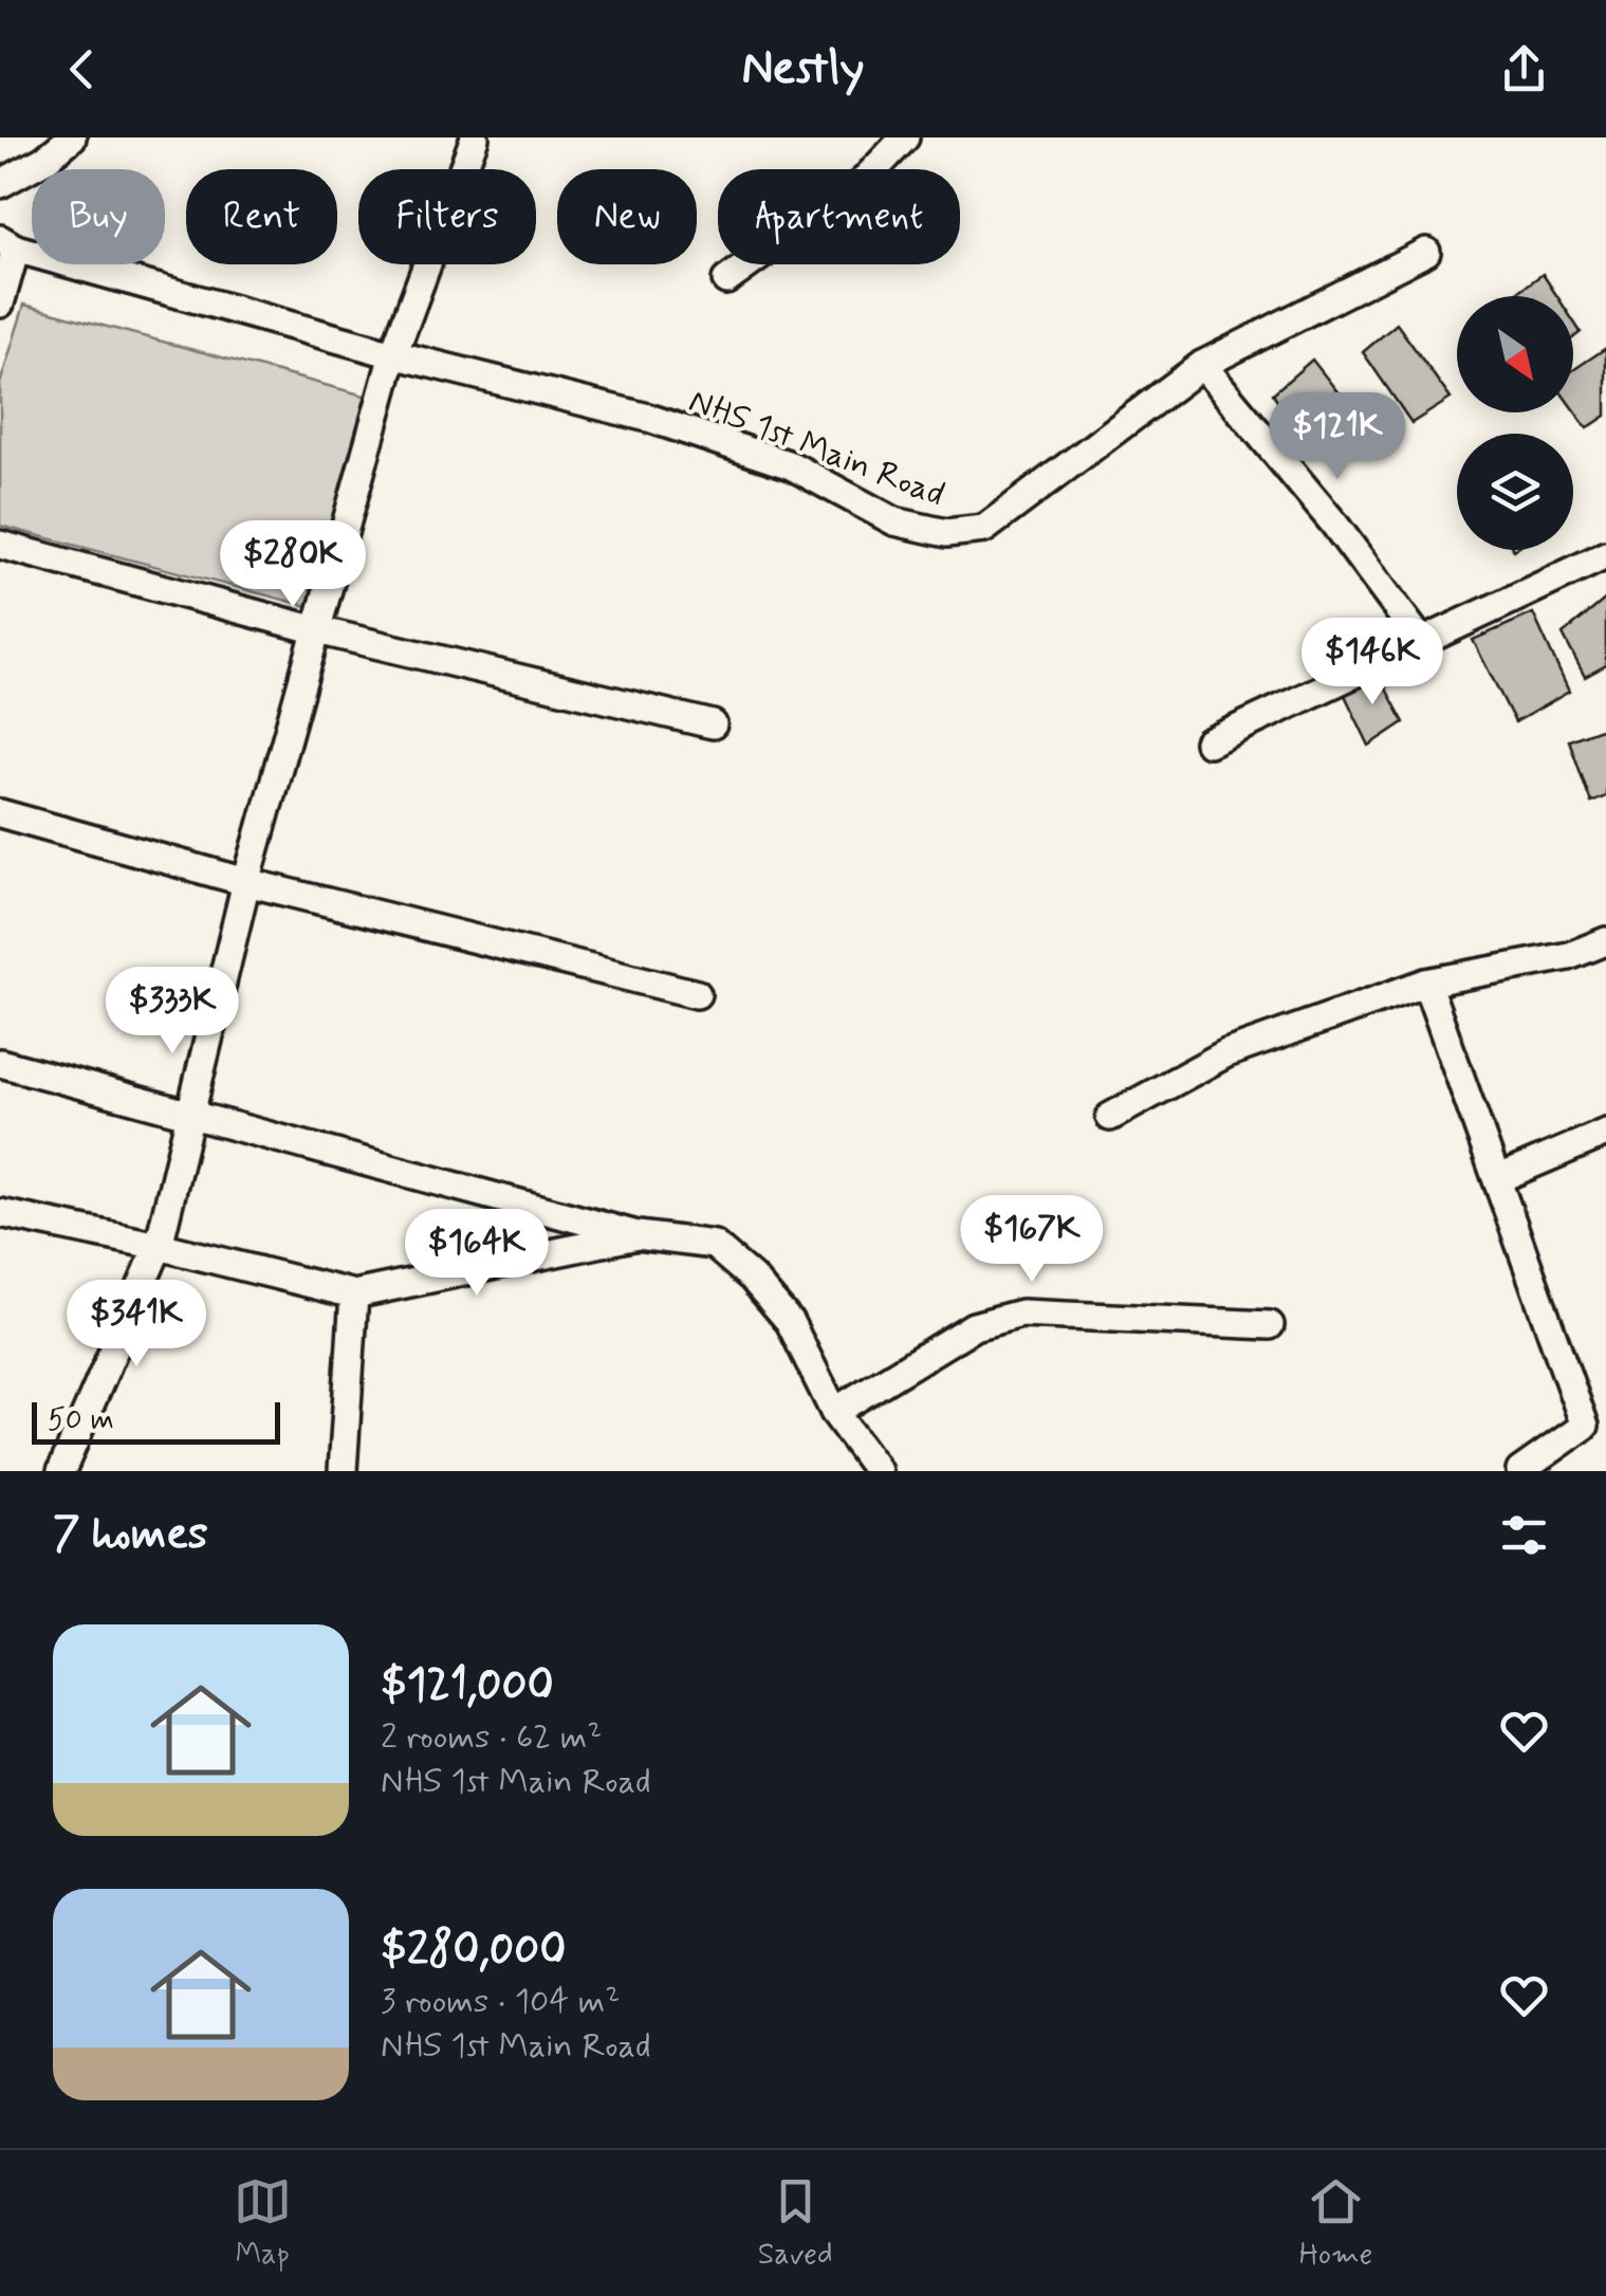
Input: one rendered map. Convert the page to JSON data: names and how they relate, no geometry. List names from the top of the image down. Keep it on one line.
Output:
{"streets":{"street":["NHS 1st Main Road"]},"scale_bar":"50 m","north":"bottom right","page":{"header":"Nestly","chip":["Buy","Rent","Filters","New","Apartment"],"price":["$121K","$280K","$146K","$333K","$167K","$164K","$341K"],"scale":"50 m","heading":"7 homes","list":[{"name":"$121,000","note":"2 rooms · 62 m² · NHS 1st Main Road"},{"name":"$280,000","note":"3 rooms · 104 m² · NHS 1st Main Road"}],"tabs":["Map","Saved","Home"]}}
